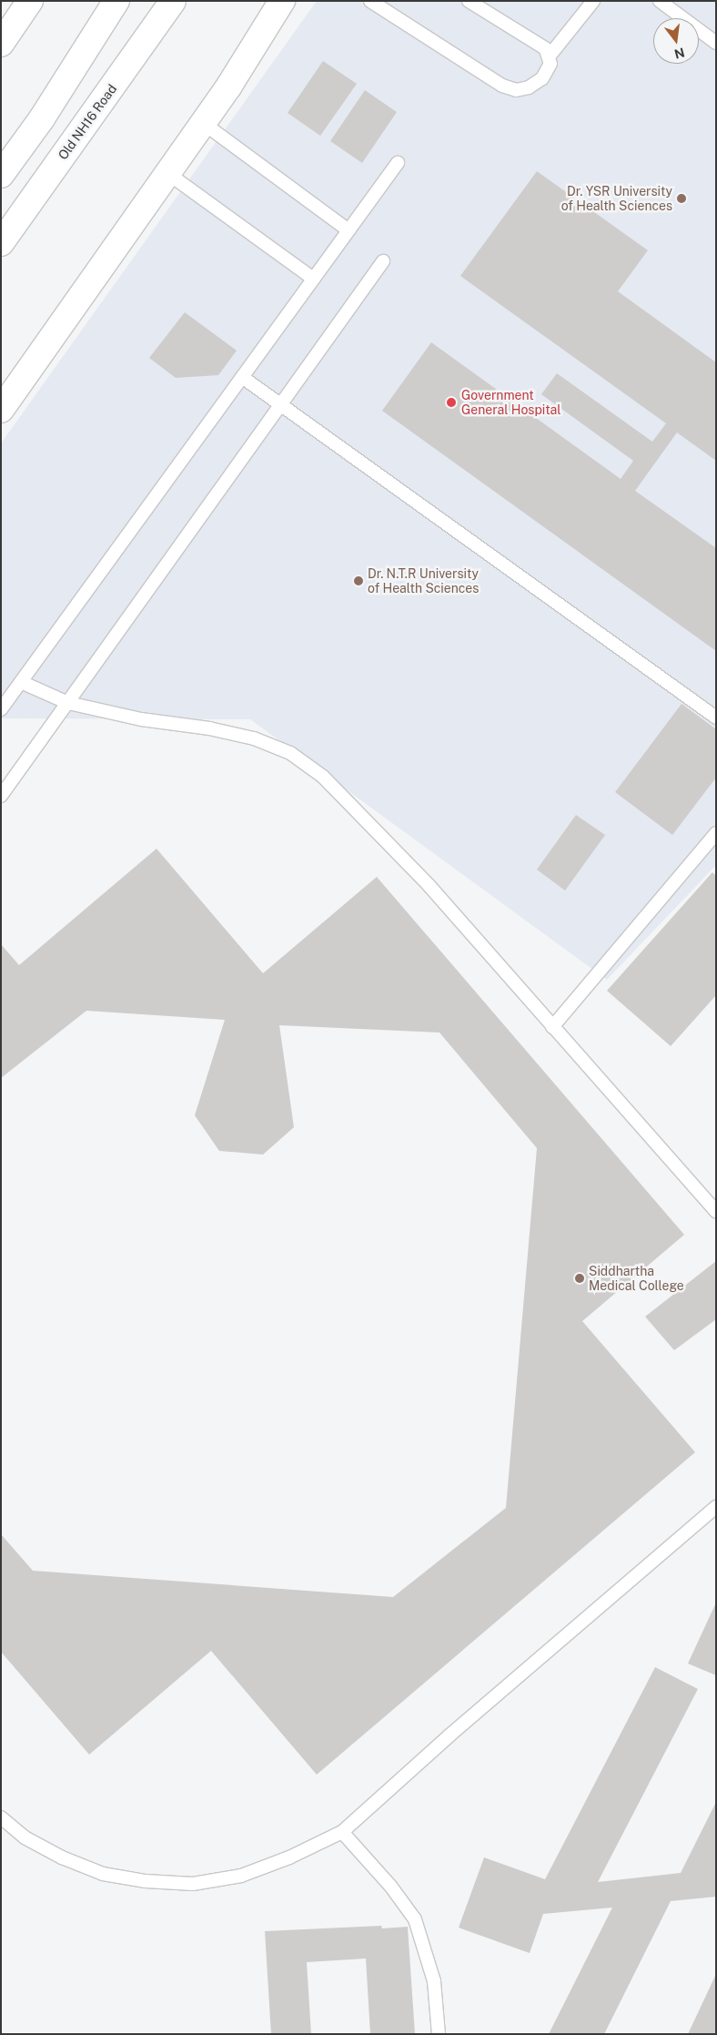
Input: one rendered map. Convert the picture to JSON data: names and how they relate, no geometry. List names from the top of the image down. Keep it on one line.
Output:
{"streets":{"street":["Old NH16 Road"]},"places":["Dr. YSR University of Health Sciences","Government General Hospital","Dr. N.T.R University of Health Sciences","Siddhartha Medical College"],"north":"bottom"}
